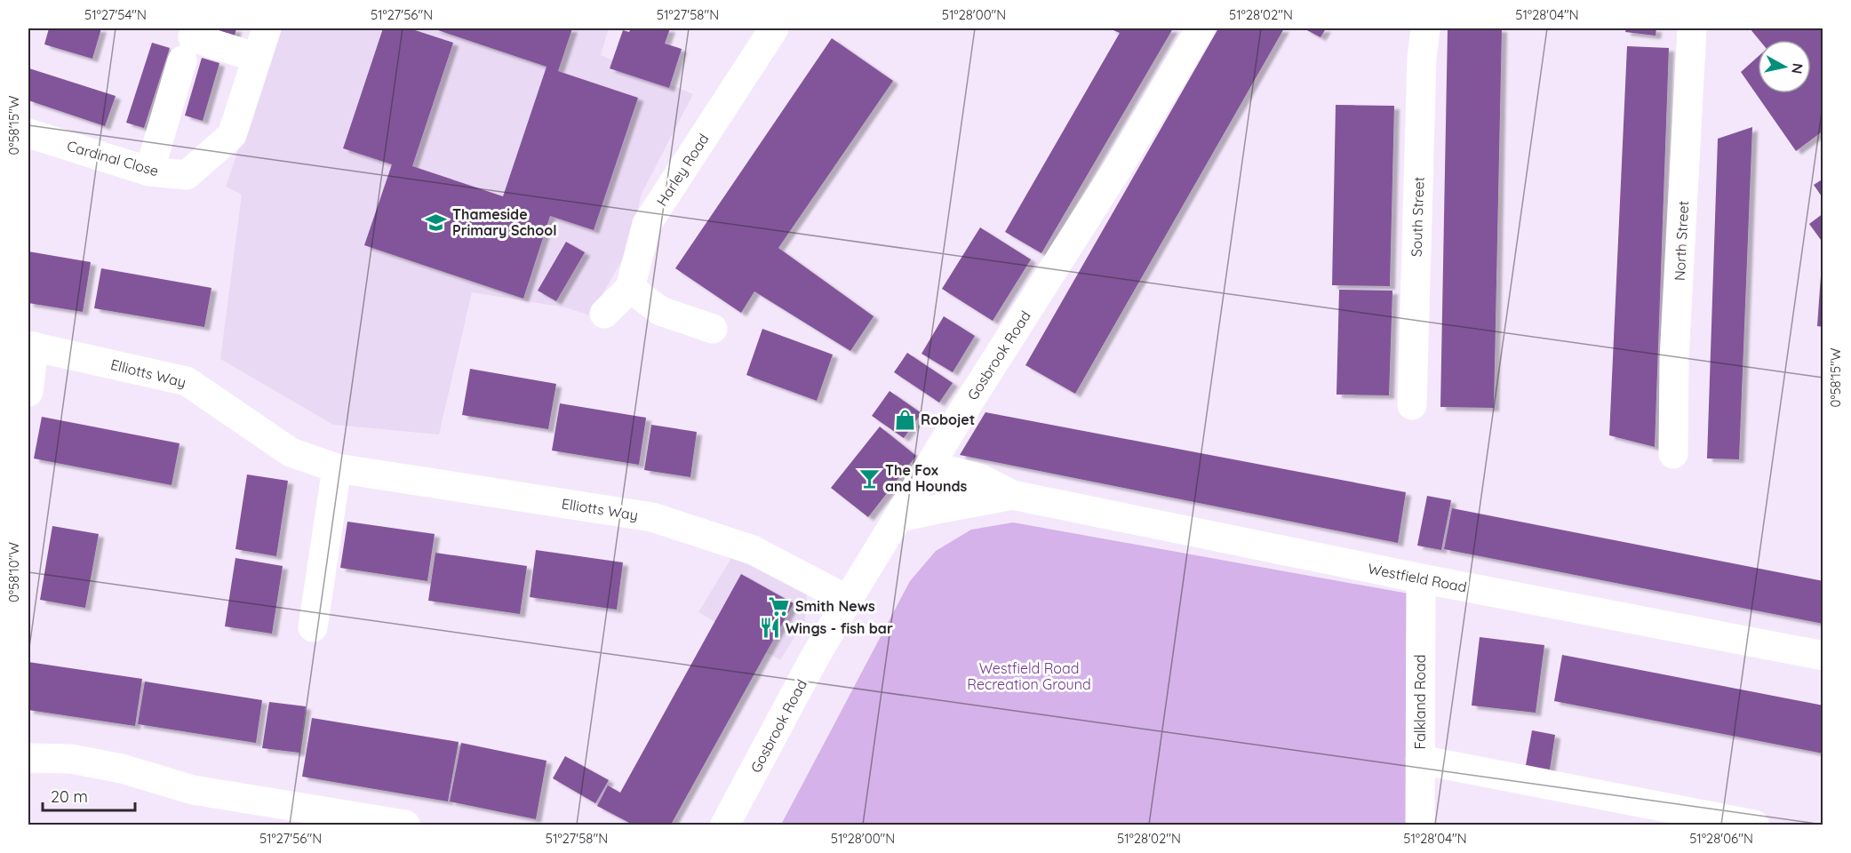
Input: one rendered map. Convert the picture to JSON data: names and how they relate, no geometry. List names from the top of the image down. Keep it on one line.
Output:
{"streets":{"street":["Cardinal Close","Harley Road","South Street","North Street","Gosbrook Road","Elliotts Way","Westfield Road","Falkland Road"]},"crossings":[["Gosbrook Road","Elliotts Way"],["Gosbrook Road","Westfield Road"],["Westfield Road","Falkland Road"]],"parks":["Westfield Road Recreation Ground"],"places":{"school or university":["Thameside Primary School"],"shop":["Robojet"],"bar":["The Fox and Hounds"],"supermarket":["Smith News"],"restaurant":["Wings - fish bar"]},"scale_bar":"20 m","north":"right","coordinates":["51°27'54\"N","51°27'56\"N","51°27'58\"N","51°28'00\"N","51°28'02\"N","51°28'04\"N","0°58'15\"W","0°58'10\"W","51°28'06\"N"]}
